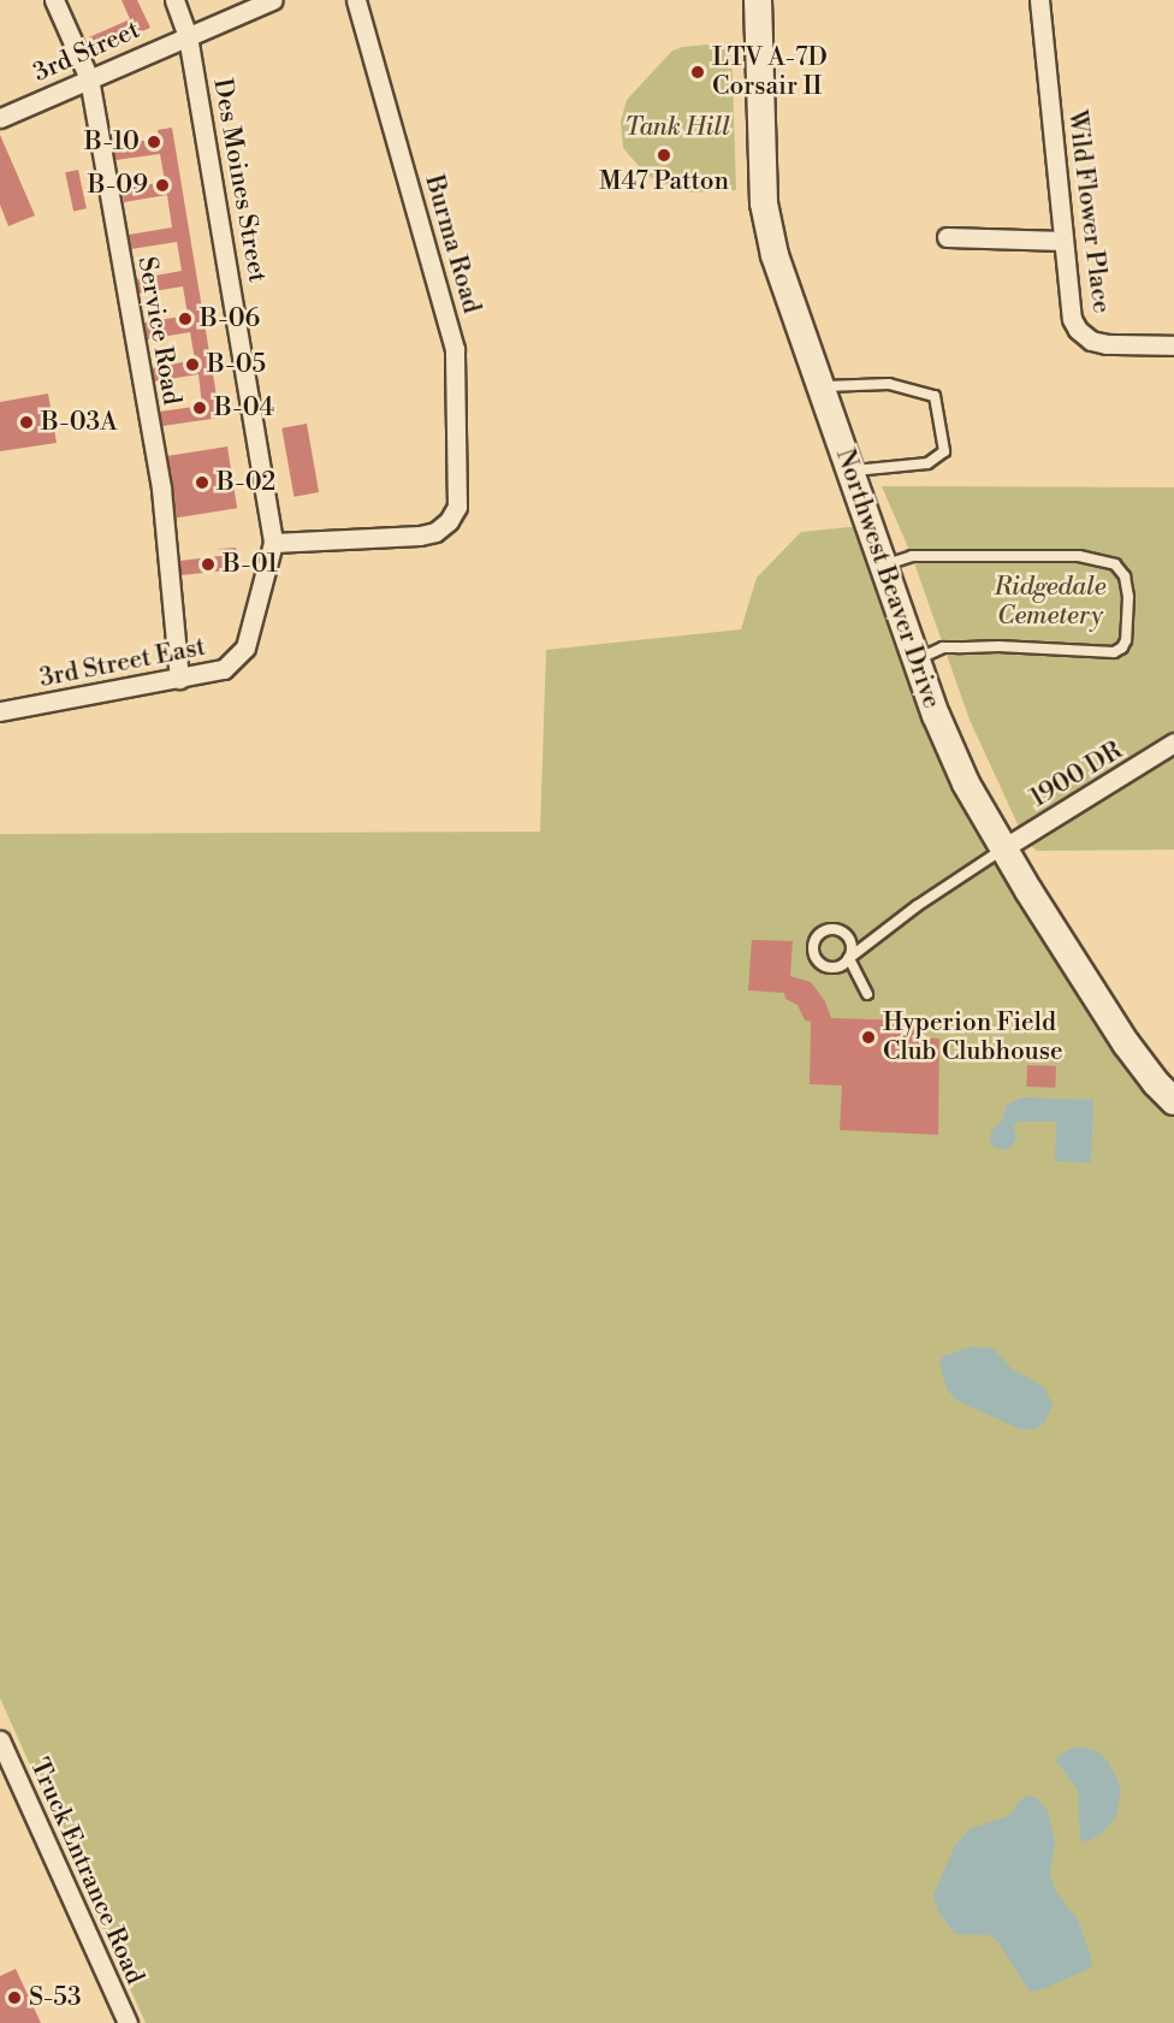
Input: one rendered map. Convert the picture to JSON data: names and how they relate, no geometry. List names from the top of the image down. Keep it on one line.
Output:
{"streets":{"main road":["Northwest Beaver Drive"],"street":["3rd Street","Des Moines Street","Wild Flower Place","Burma Road","Service Road","3rd Street East","1900 DR","Truck Entrance Road"]},"crossings":[["3rd Street","Des Moines Street"],["3rd Street","Service Road"],["Des Moines Street","Burma Road"],["Des Moines Street","3rd Street East"],["Burma Road","3rd Street East"],["Service Road","3rd Street East"],["Northwest Beaver Drive","1900 DR"]],"parks":["Tank Hill","Ridgedale Cemetery"],"places":["LTV A-7D Corsair II","B-10","M47 Patton","B-09","B-06","B-05","B-04","B-03A","B-02","B-01","Hyperion Field Club Clubhouse","S-53"]}
